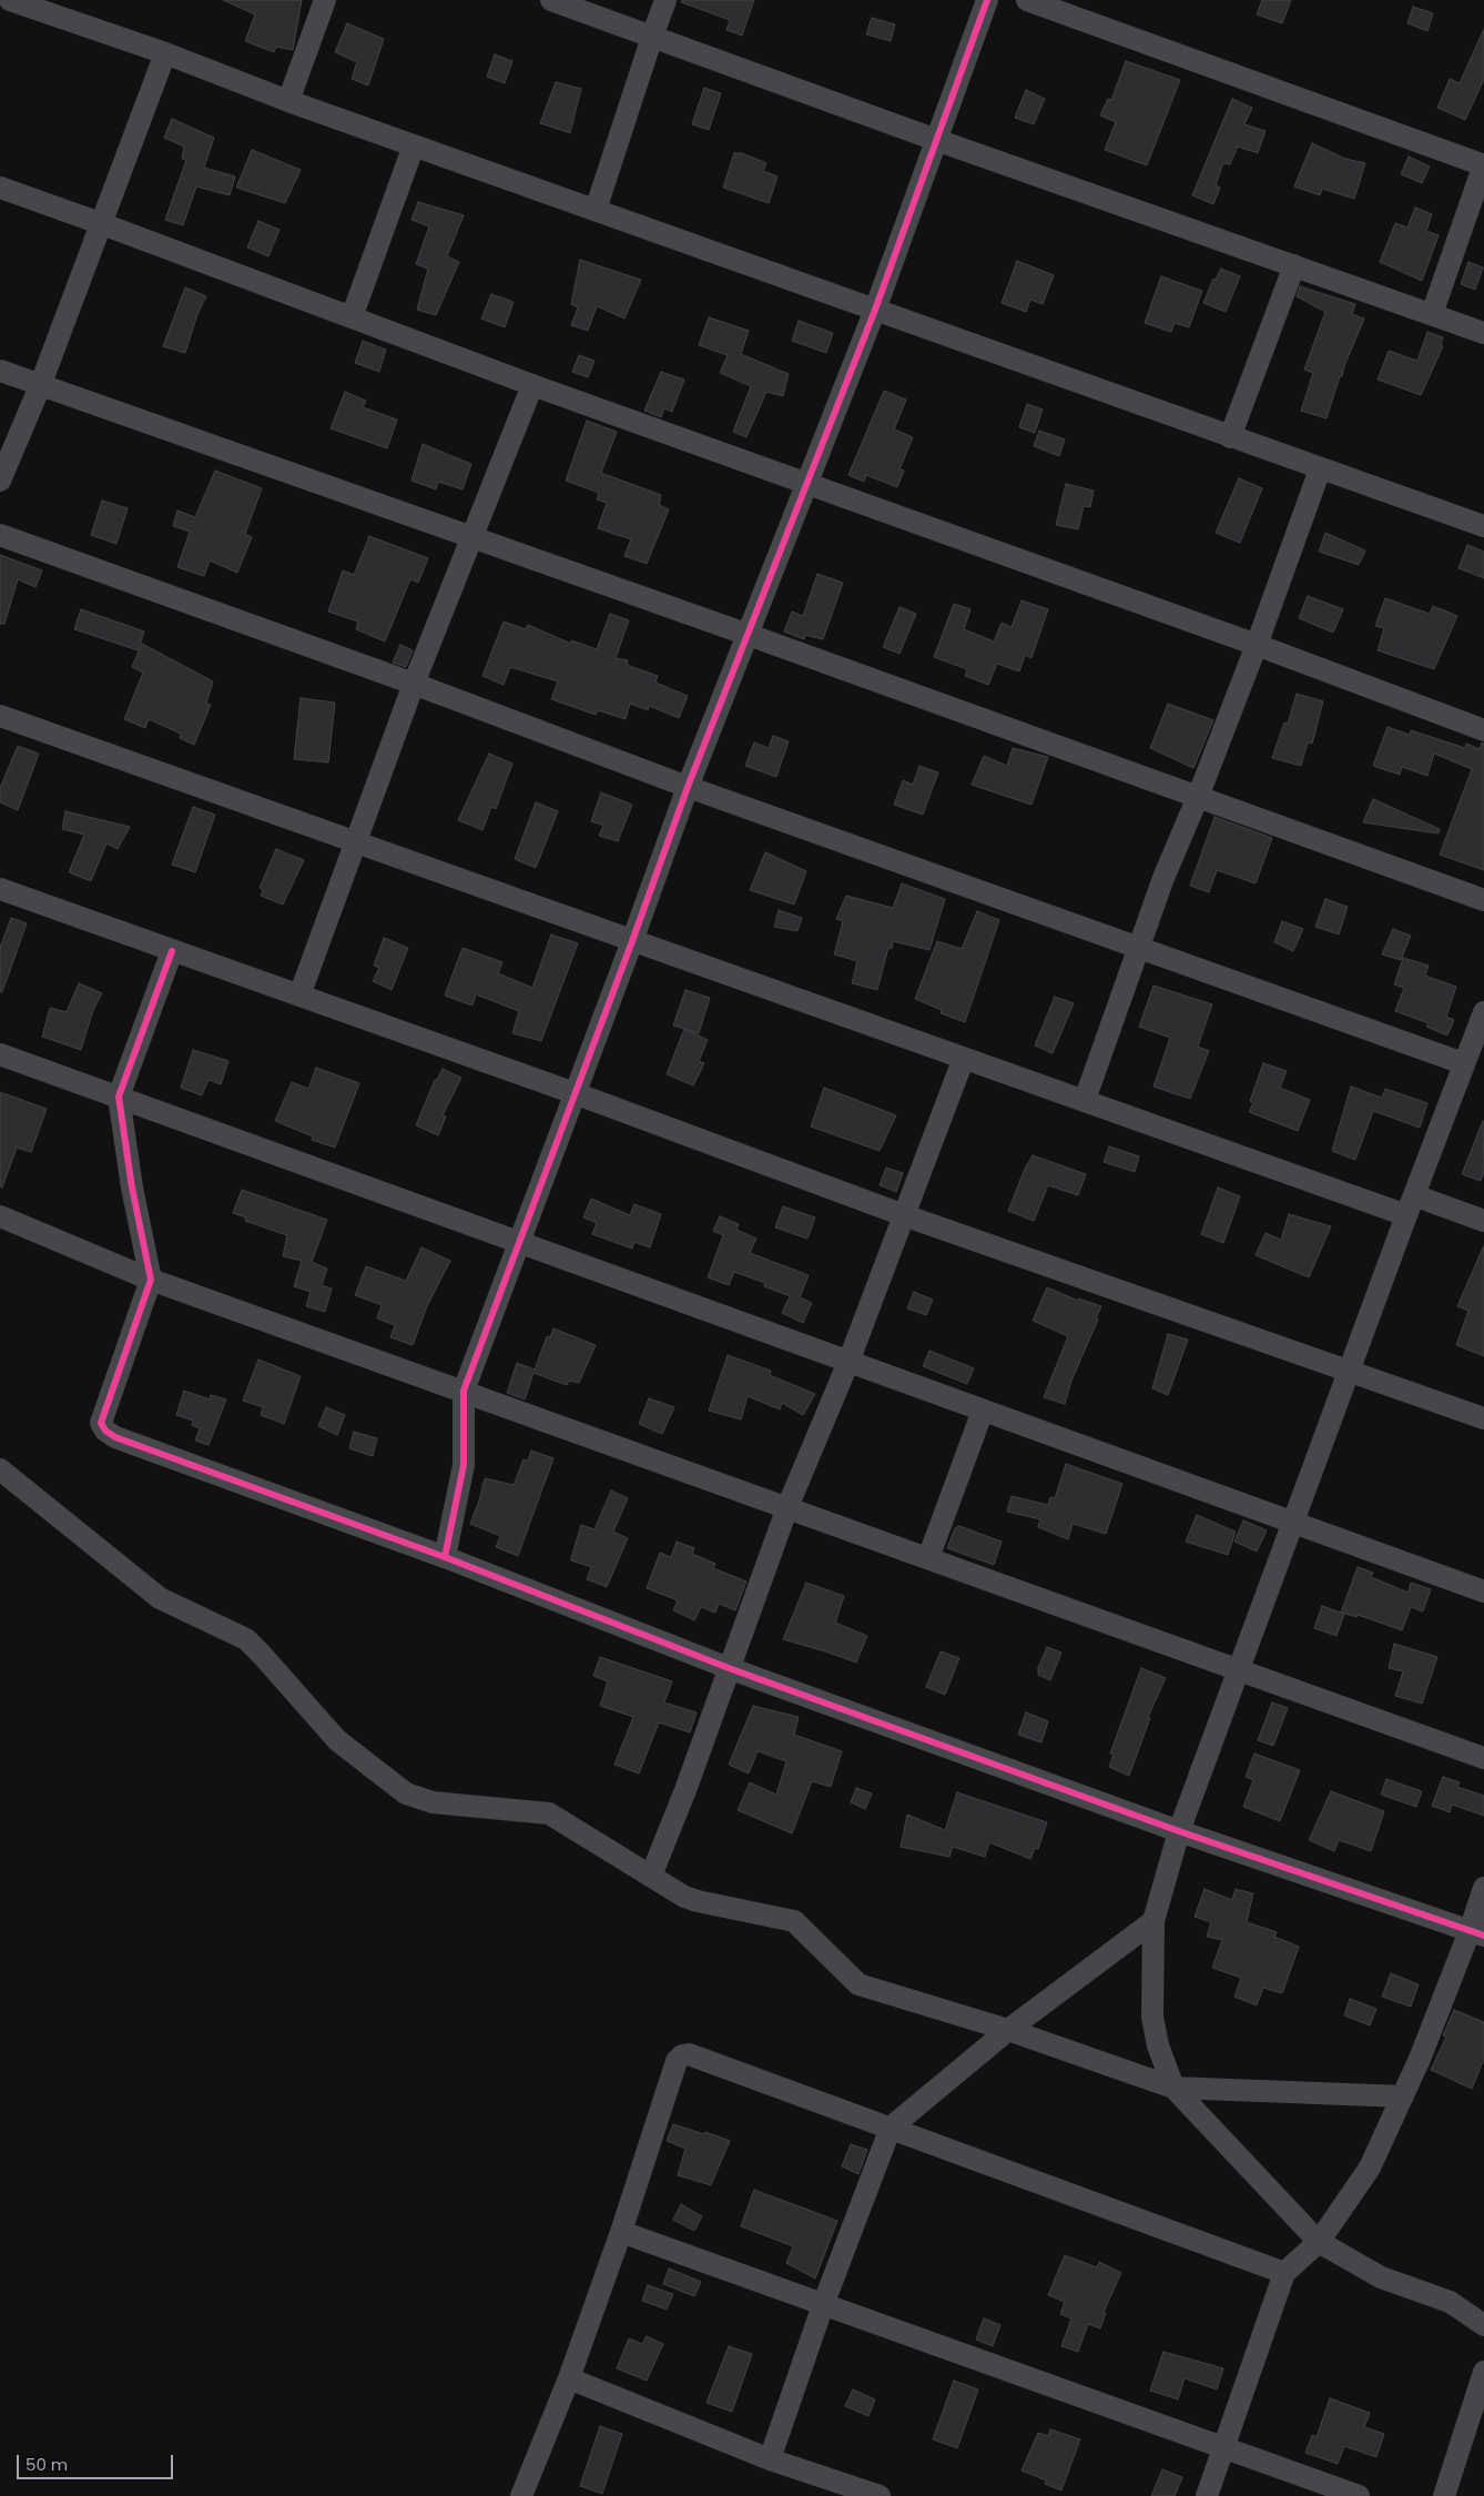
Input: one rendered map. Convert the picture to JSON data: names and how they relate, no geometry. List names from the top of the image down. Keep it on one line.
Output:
{"scale_bar":"50 m"}
